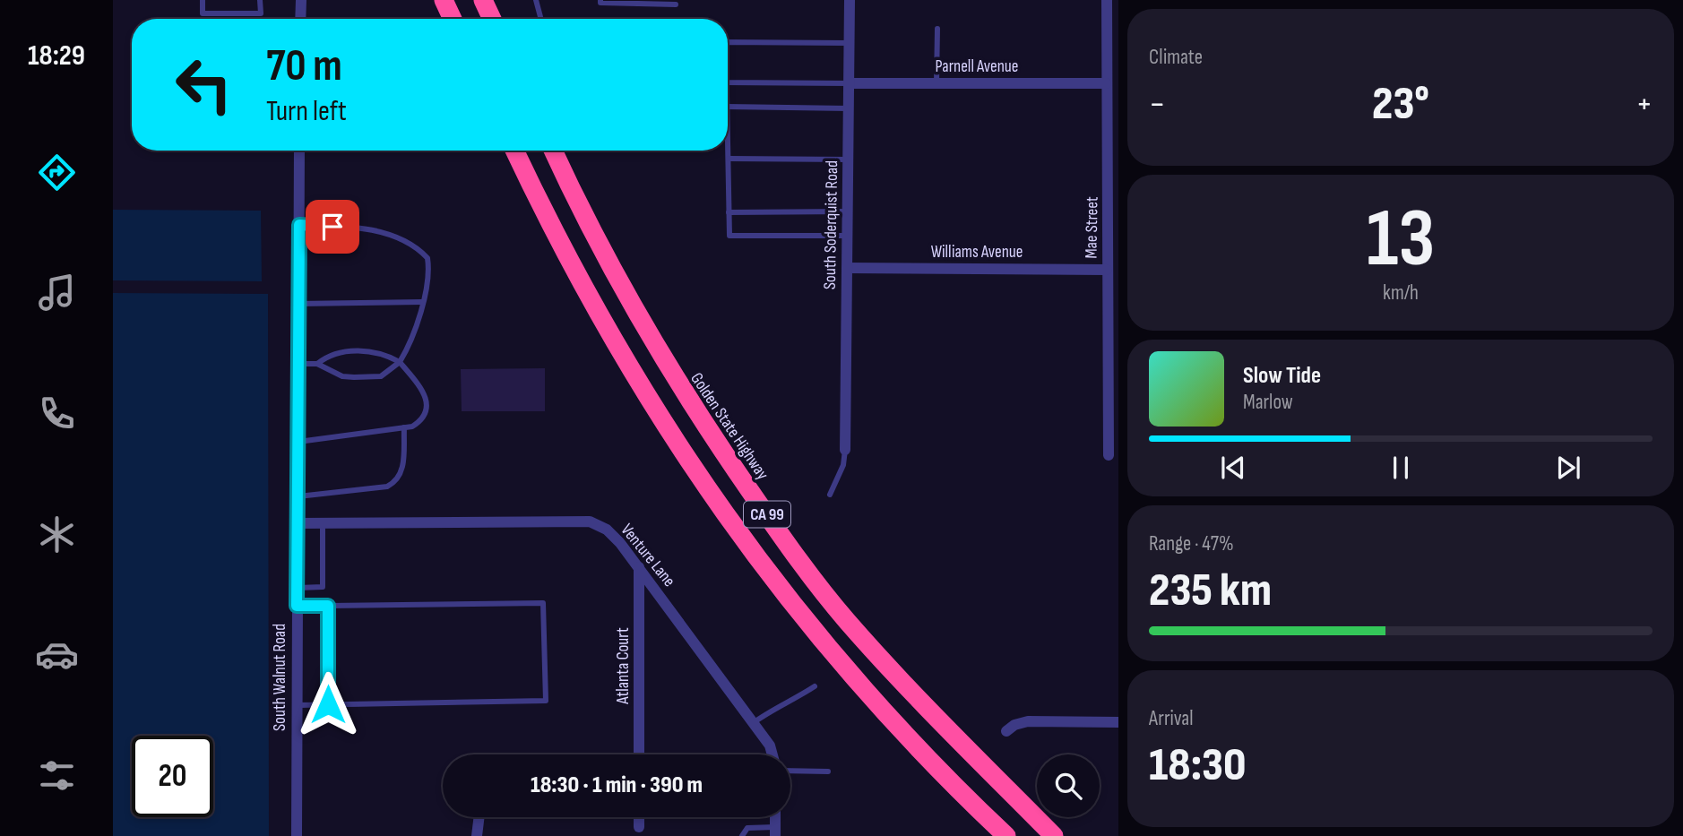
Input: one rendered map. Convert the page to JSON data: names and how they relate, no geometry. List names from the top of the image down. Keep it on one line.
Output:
{"streets":{"highway":["Golden State Highway","CA 99"],"street":["Parnell Avenue","South Soderquist Road","Mae Street","Williams Avenue","Venture Lane","Atlanta Court","South Walnut Road"]},"crossings":[["Parnell Avenue","South Soderquist Road"],["Parnell Avenue","Mae Street"],["South Soderquist Road","Williams Avenue"],["Mae Street","Williams Avenue"],["Venture Lane","Atlanta Court"],["Venture Lane","South Walnut Road"]],"page":{"tabs":"18:29","tile":["Climate",["13","km/h"],["Range · 47%","235 km"],["Arrival","18:30"]],"turn":["70 m","Turn left"],"heat":["−","23°","+"],"song":["Slow Tide","Marlow"],"limit":"20","trip":"18:30 · 1 min · 390 m"}}
